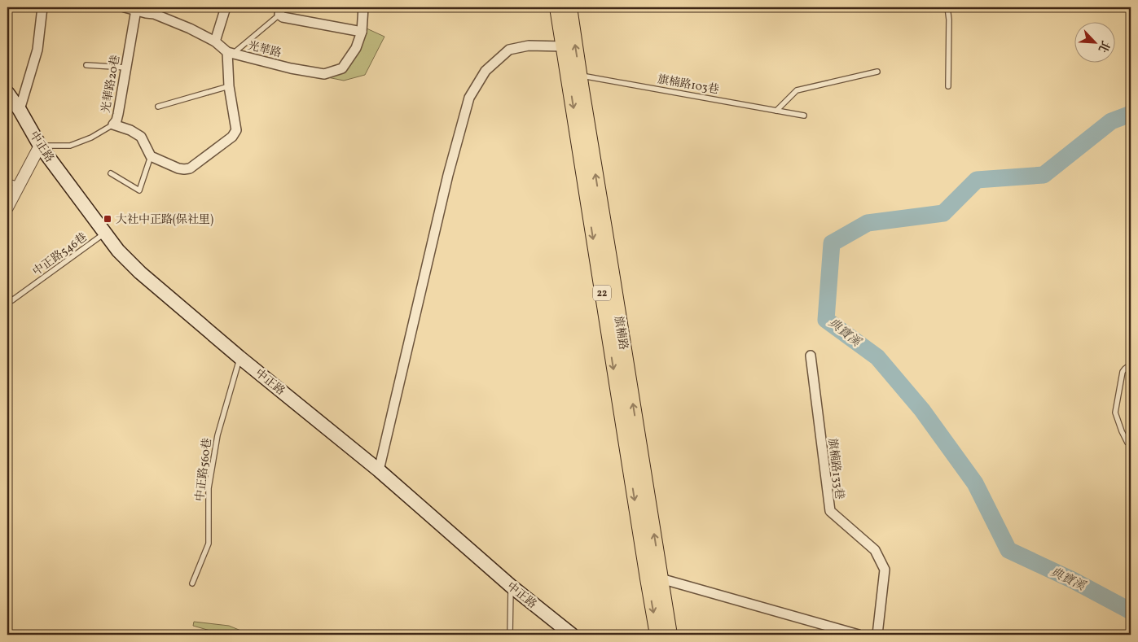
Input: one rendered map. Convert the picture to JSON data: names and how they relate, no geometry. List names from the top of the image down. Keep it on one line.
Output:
{"streets":{"main road":["中正路","22","旗楠路"],"street":["光華路","光華路20巷","旗楠路133巷"],"lane":["旗楠路103巷","中正路546巷","中正路560巷"]},"crossings":[["光華路","光華路20巷"],["旗楠路103巷","旗楠路"],["中正路","中正路546巷"],["中正路","中正路560巷"]],"water":["典寶溪"],"places":{"transit":["大社中正路(保社里)"]},"north":"bottom right"}
